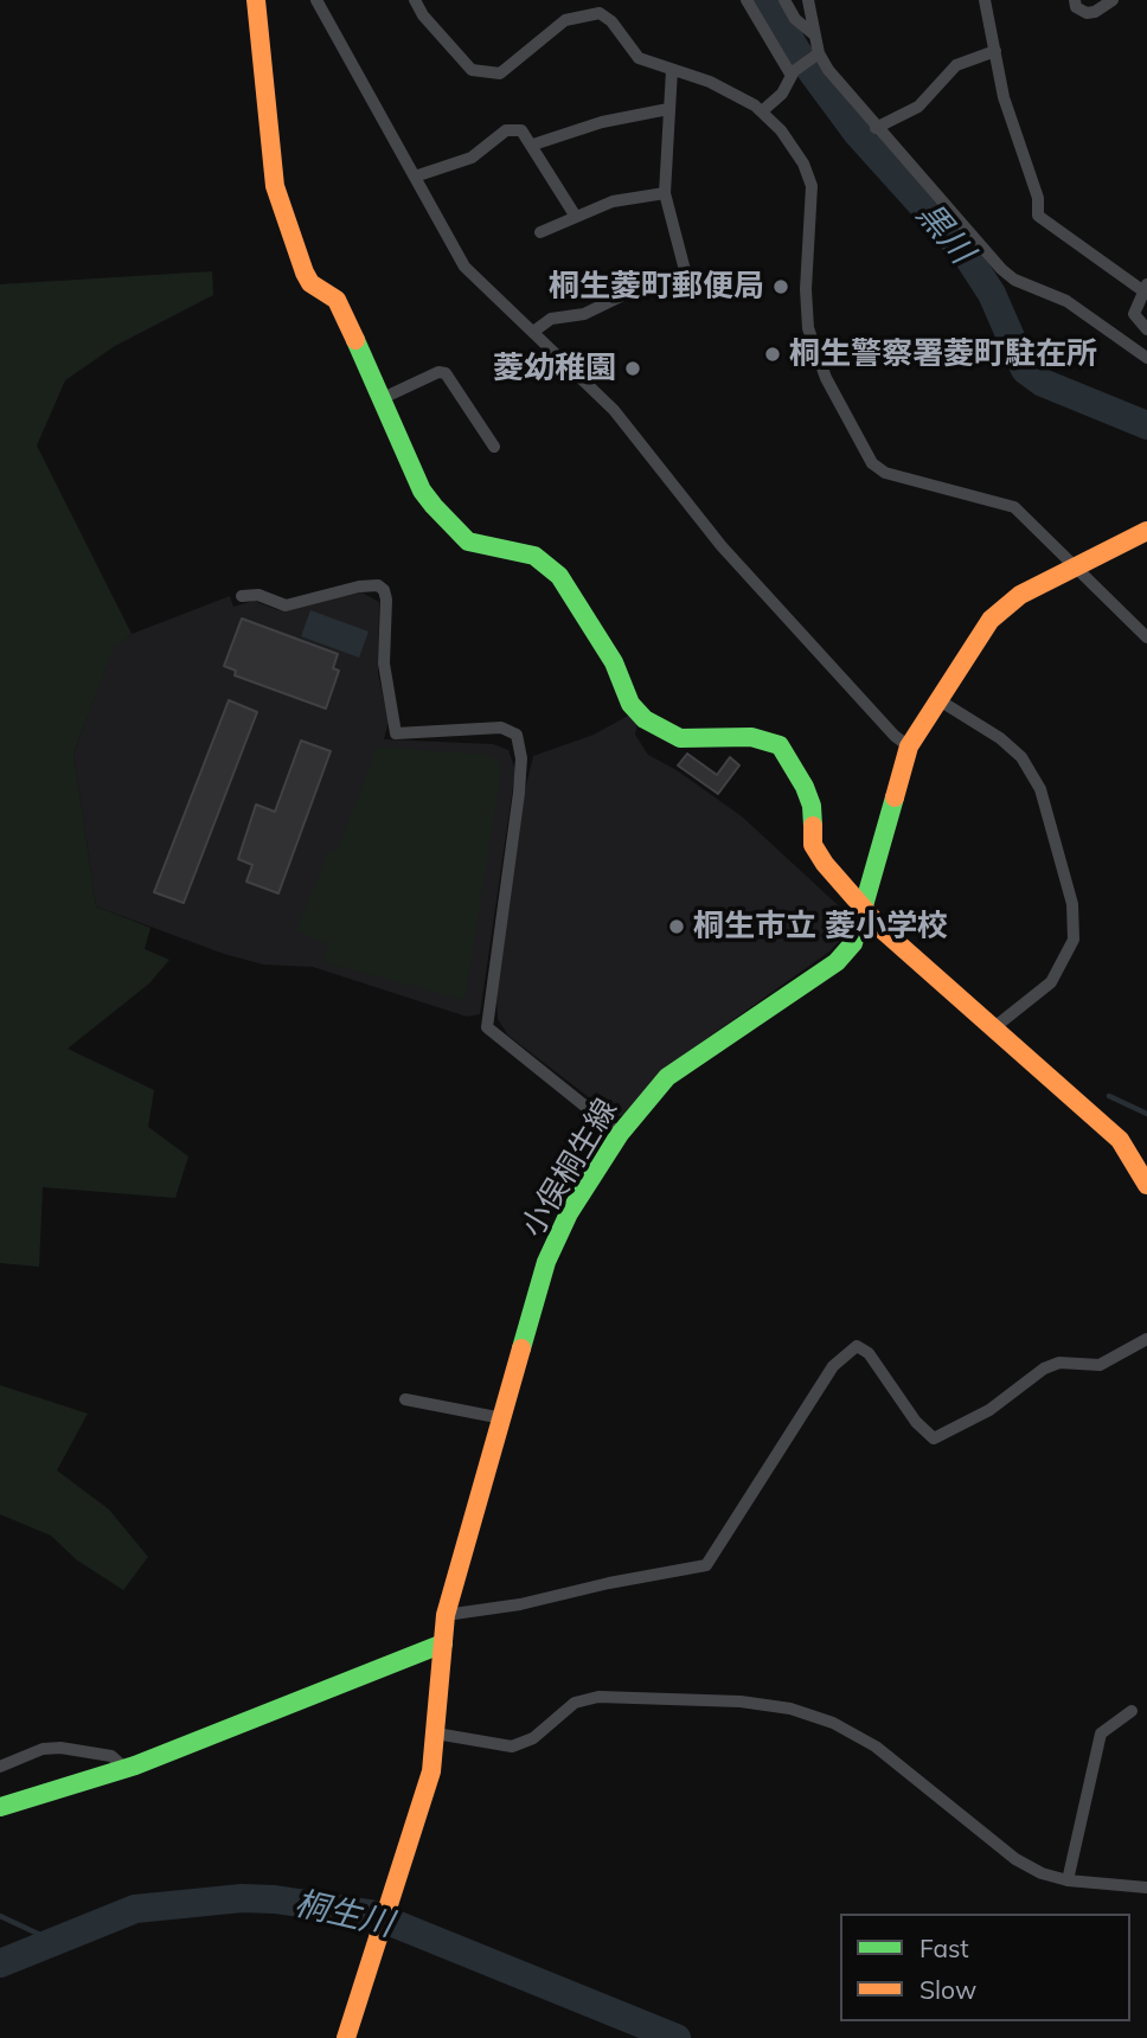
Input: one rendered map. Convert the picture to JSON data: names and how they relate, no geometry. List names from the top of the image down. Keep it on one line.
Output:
{"streets":{"street":["小俣桐生線"]},"water":["黒川","桐生川"],"places":["桐生菱町郵便局","桐生警察署菱町駐在所","菱幼稚園","桐生市立 菱小学校"],"legend":["Fast","Slow"]}
